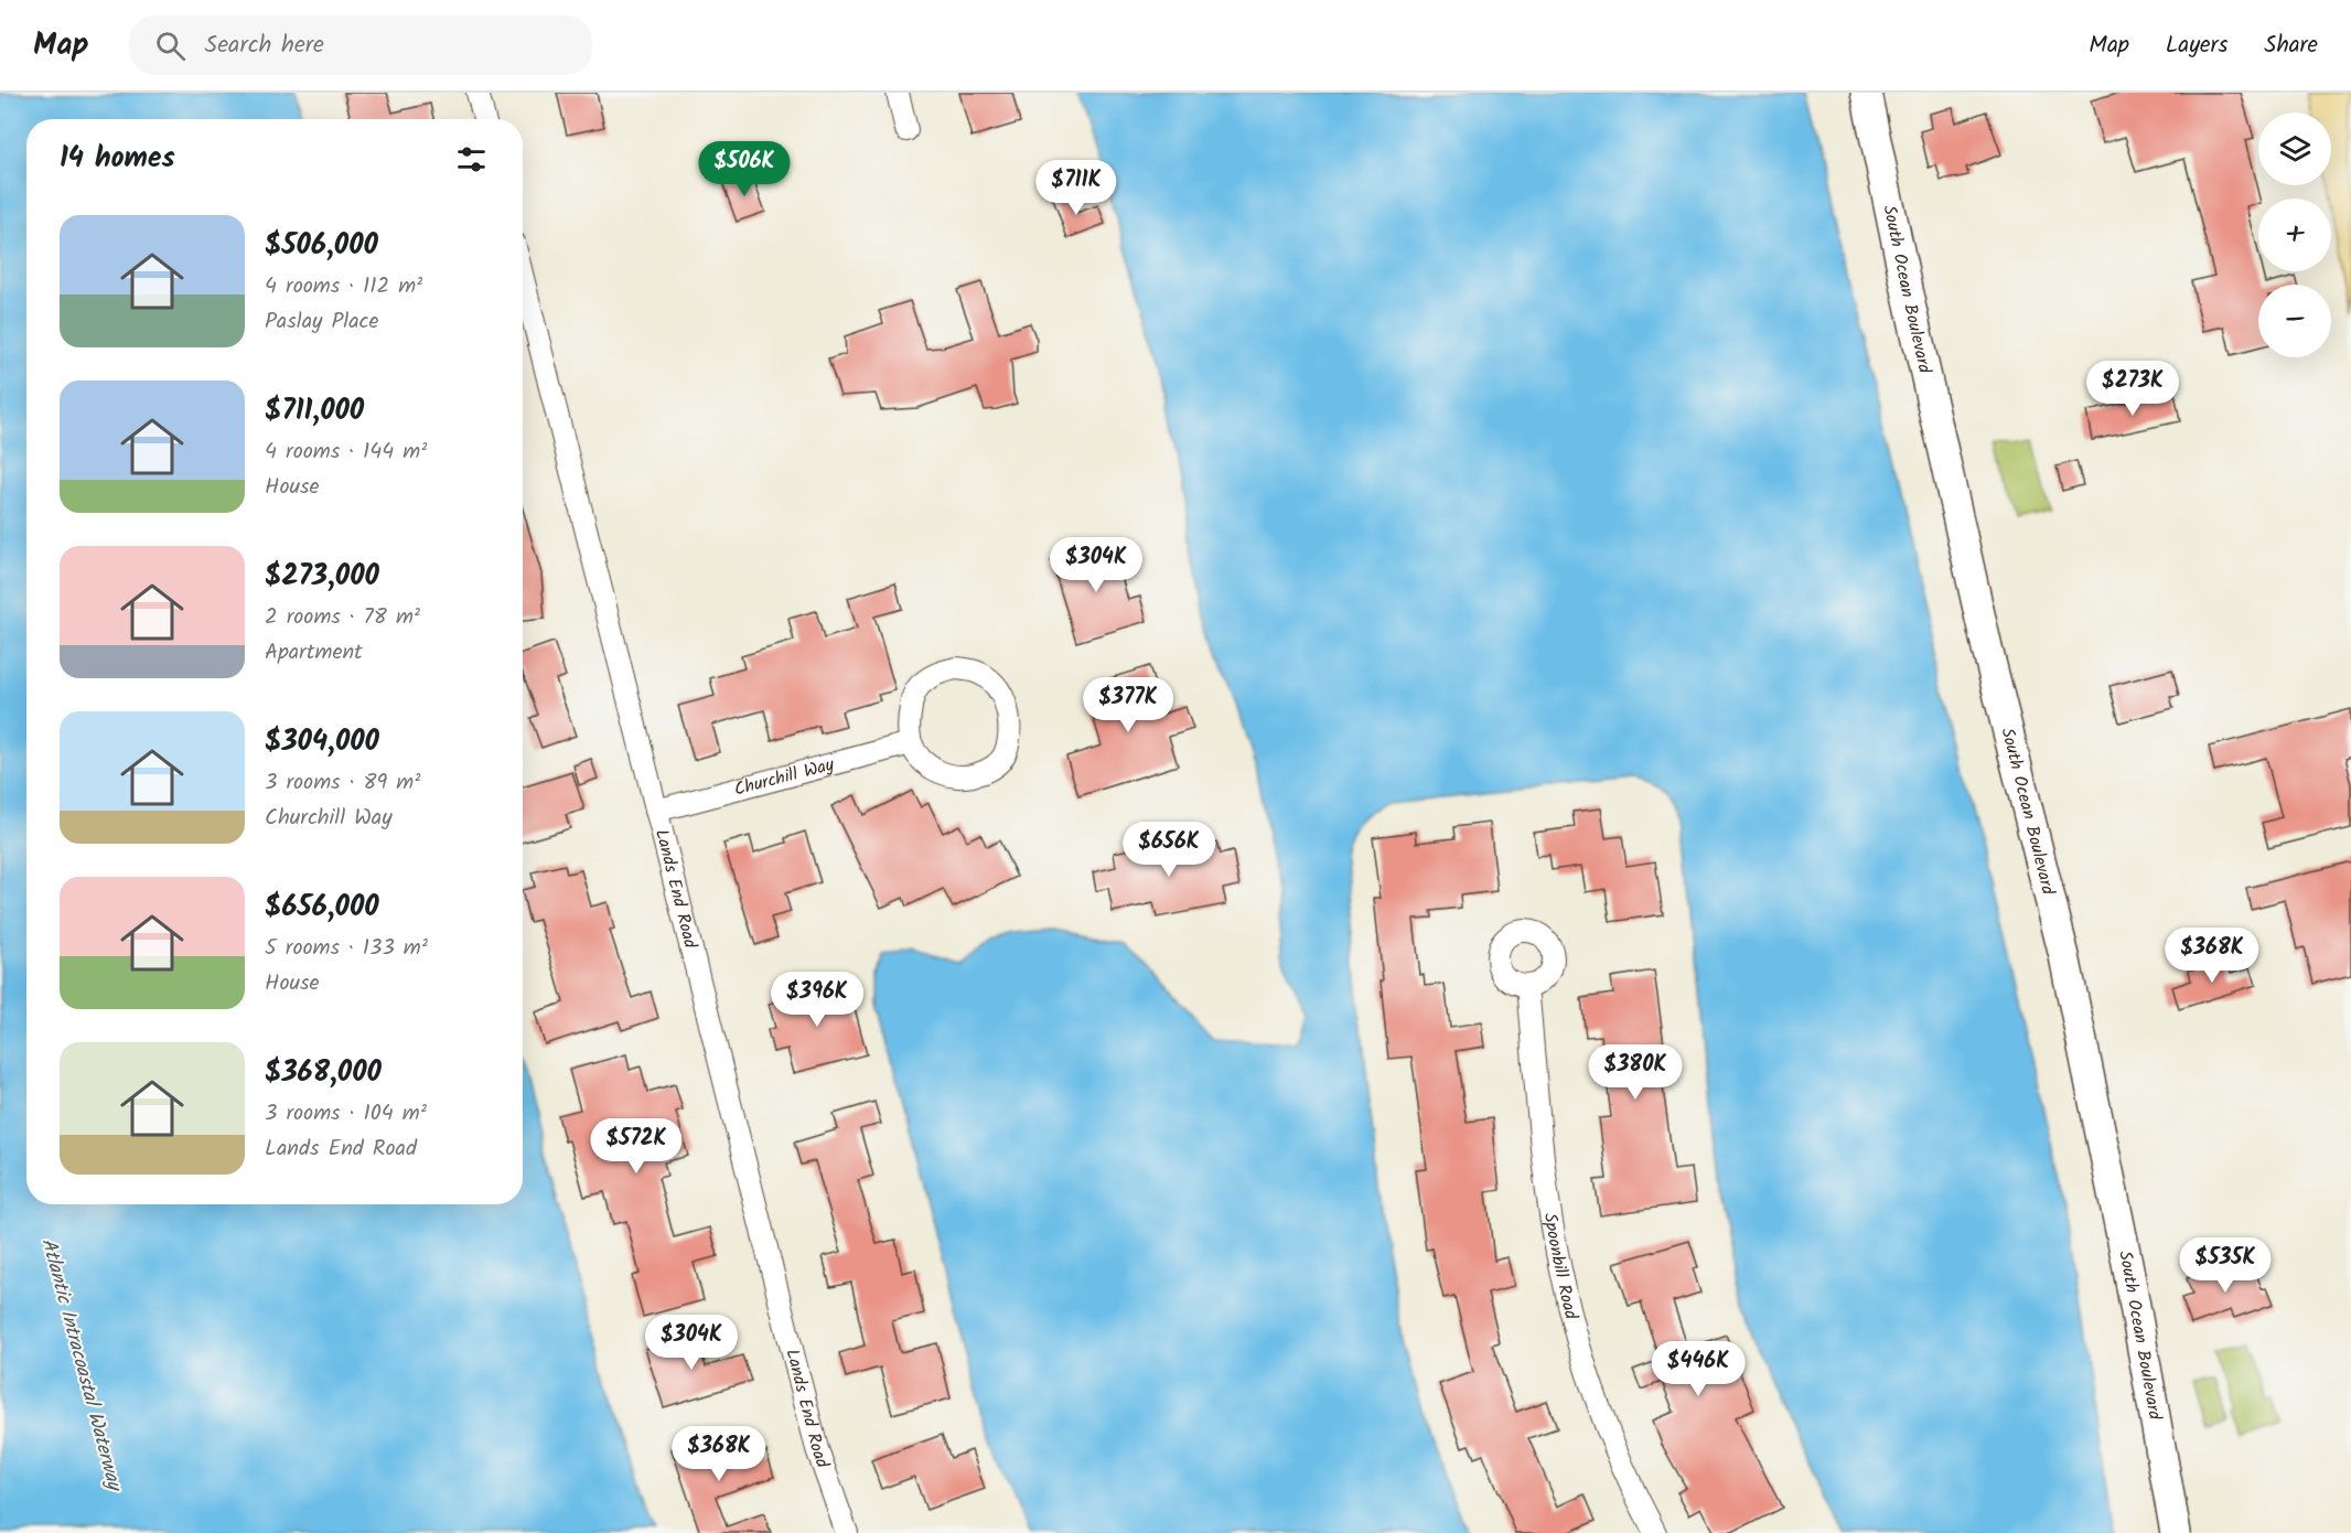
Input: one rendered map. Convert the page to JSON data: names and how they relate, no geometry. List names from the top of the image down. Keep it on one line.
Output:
{"streets":{"main road":["South Ocean Boulevard"],"street":["Churchill Way","Lands End Road","Spoonbill Road"]},"crossings":[["Churchill Way","Lands End Road"]],"water":["Atlantic Intracoastal Waterway"],"page":{"header":"Map","search":"Search here","nav":["Map","Layers","Share"],"map_buttons":["+","−"],"heading":"14 homes","price":["$506K","$711K","$273K","$304K","$377K","$656K","$368K","$396K","$380K","$572K","$535K","$304K","$446K","$368K"],"list":[{"name":"$506,000","note":"4 rooms · 112 m² · Paslay Place"},{"name":"$711,000","note":"4 rooms · 144 m² · House"},{"name":"$273,000","note":"2 rooms · 78 m² · Apartment"},{"name":"$304,000","note":"3 rooms · 89 m² · Churchill Way"},{"name":"$656,000","note":"5 rooms · 133 m² · House"},{"name":"$368,000","note":"3 rooms · 104 m² · Lands End Road"}]}}
